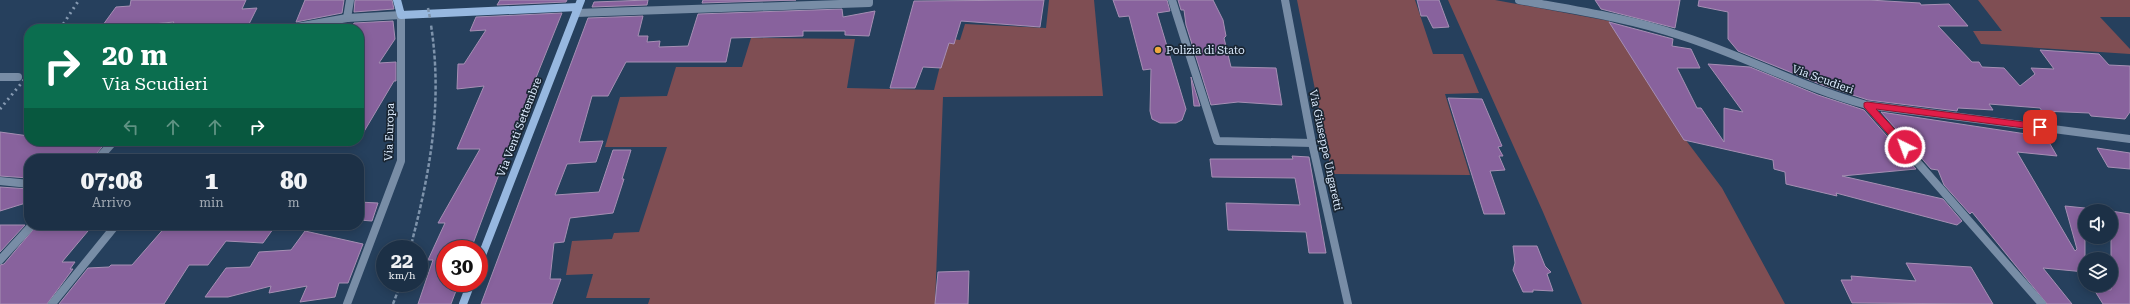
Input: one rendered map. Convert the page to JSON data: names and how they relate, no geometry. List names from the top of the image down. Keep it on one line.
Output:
{"streets":{"main road":["Via Venti Settembre","Via Europa"],"street":["Via Scudieri","Via Giuseppe Ungaretti"]},"places":["Polizia di Stato"],"page":{"turn":["20 m","Via Scudieri"],"eta":["07:08","Arrivo","1","min","80","m"],"speed":"22 km/h","limit":"30"}}
